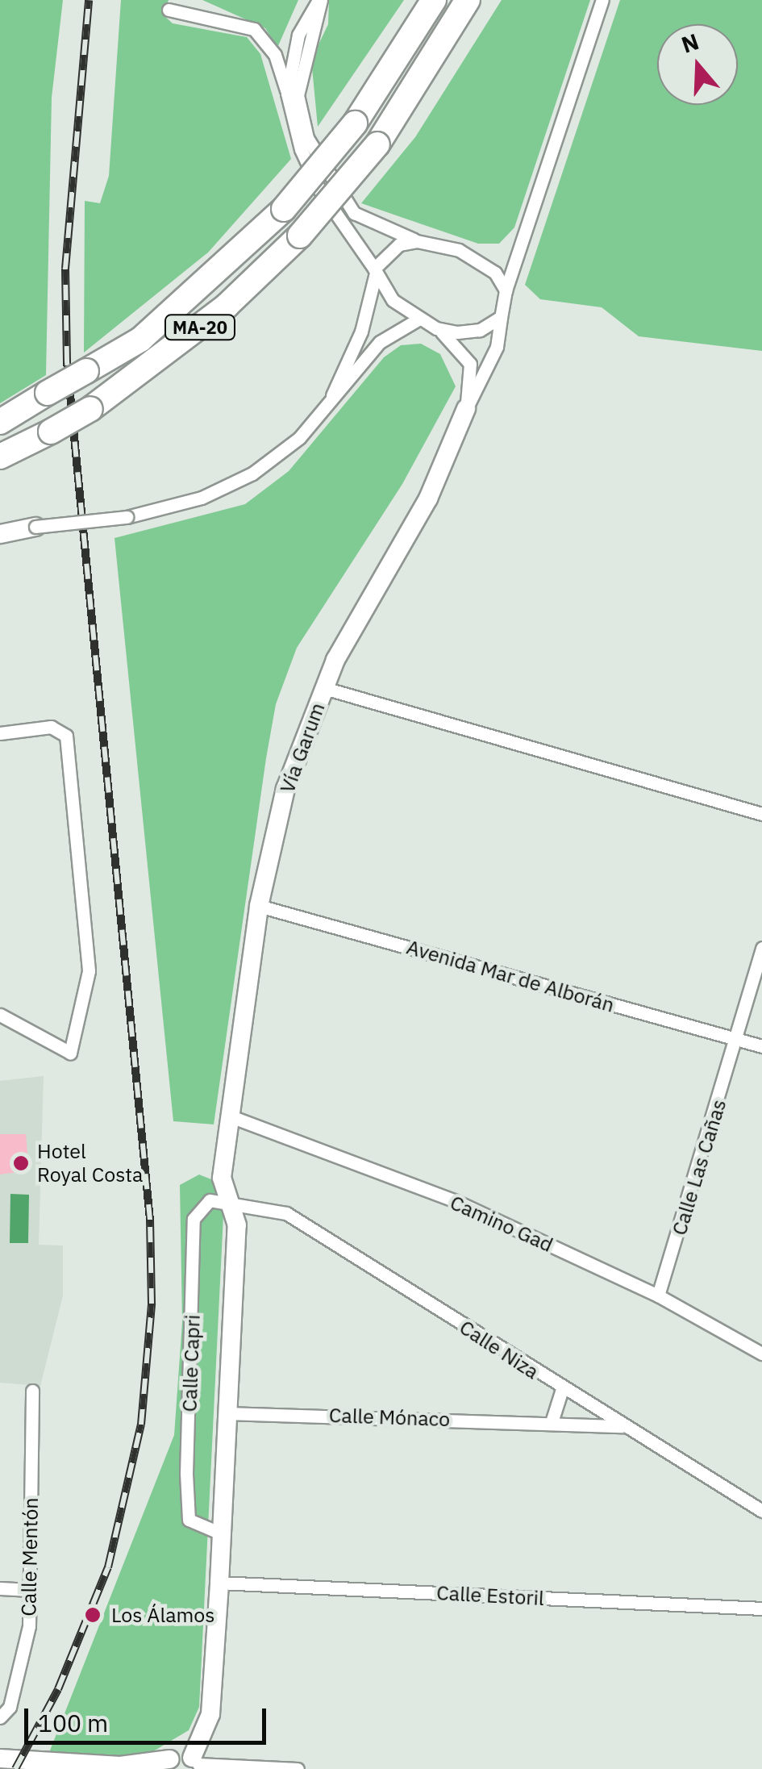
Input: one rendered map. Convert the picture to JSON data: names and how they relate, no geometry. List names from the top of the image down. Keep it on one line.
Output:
{"streets":{"highway":["MA-20"],"street":["Vía Garum","Avenida Mar de Alborán","Calle Las Cañas","Camino Gad","Calle Niza","Calle Capri","Calle Mónaco","Calle Mentón","Calle Estoril"]},"crossings":[["Vía Garum","Avenida Mar de Alborán"],["Vía Garum","Camino Gad"],["Vía Garum","Calle Capri"],["Avenida Mar de Alborán","Calle Las Cañas"],["Calle Las Cañas","Camino Gad"],["Camino Gad","Calle Capri"],["Calle Niza","Calle Capri"],["Calle Niza","Calle Mónaco"],["Calle Capri","Calle Mónaco"],["Calle Capri","Calle Estoril"]],"places":["Hotel Royal Costa","Los Álamos"],"scale_bar":"100 m","north":"top"}
